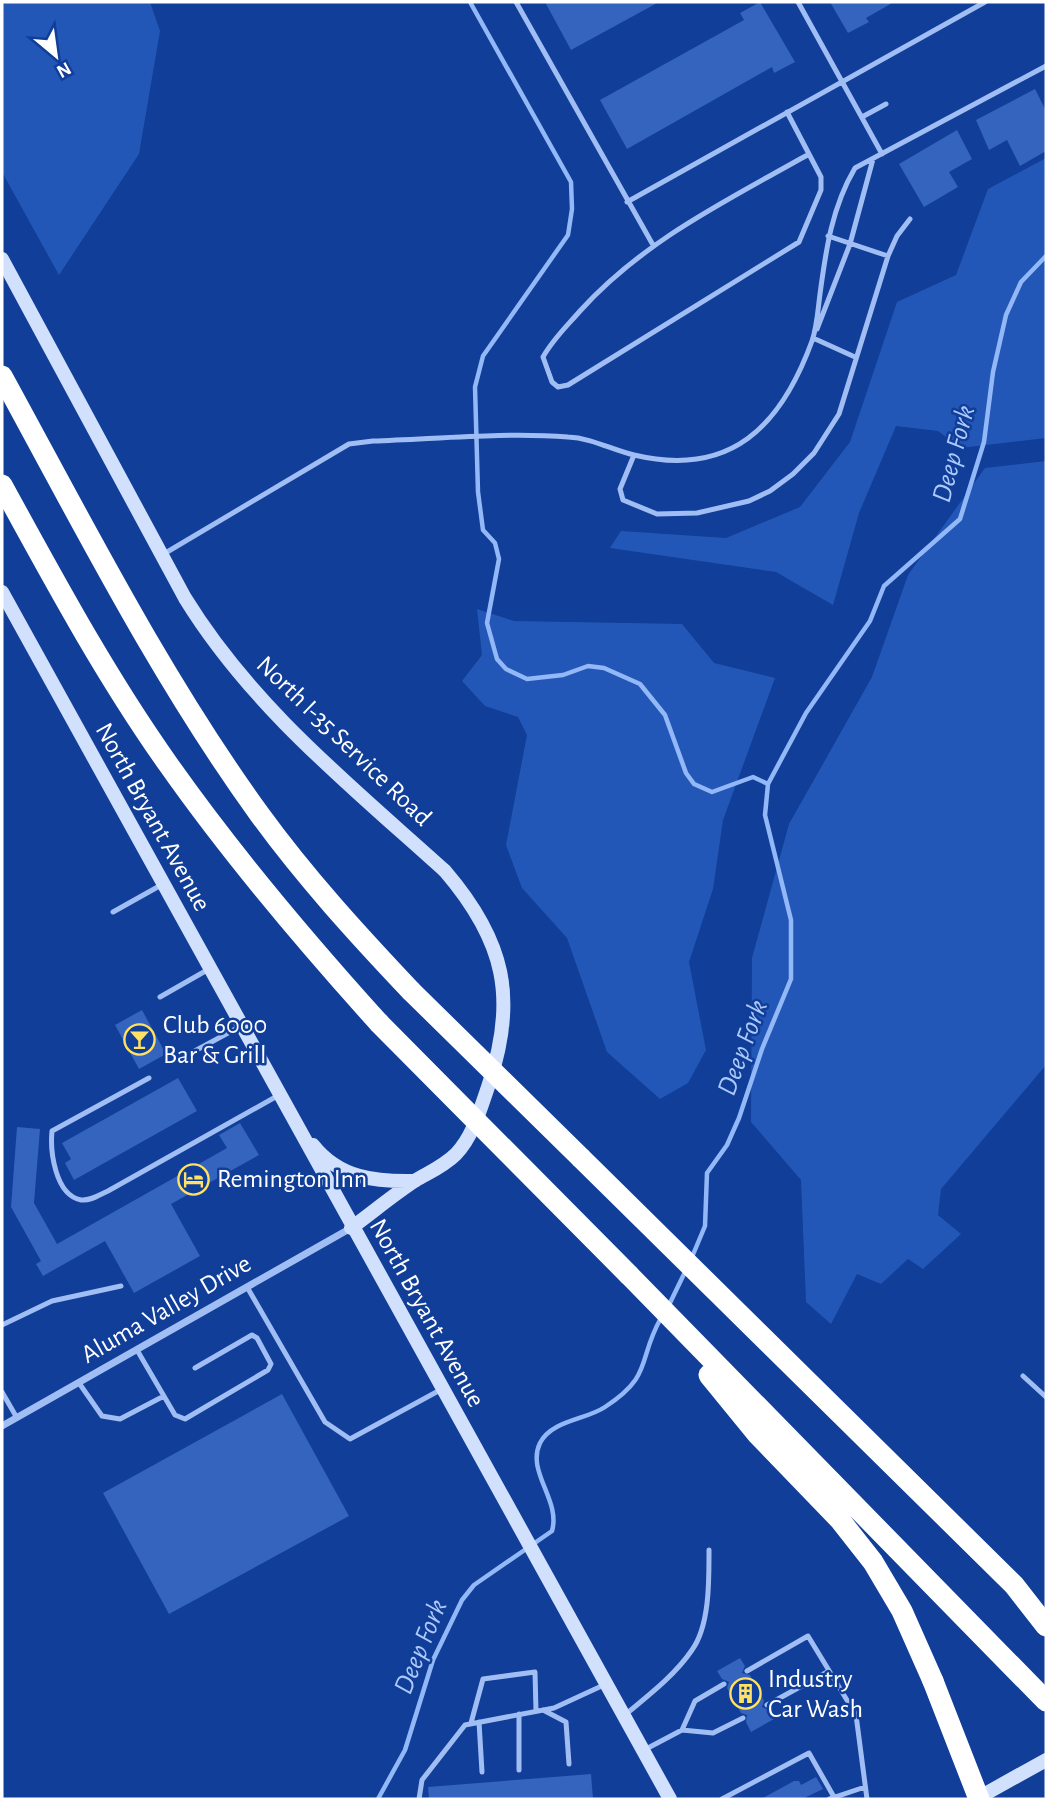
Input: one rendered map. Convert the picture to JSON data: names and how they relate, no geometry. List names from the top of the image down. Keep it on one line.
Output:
{"streets":{"main road":["North I-35 Service Road","North Bryant Avenue"],"street":["Aluma Valley Drive"]},"crossings":[["North I-35 Service Road","North Bryant Avenue"],["North I-35 Service Road","Aluma Valley Drive"],["North Bryant Avenue","Aluma Valley Drive"]],"water":["Deep Fork"],"places":{"bar":["Club 6000 Bar & Grill"],"hotel":["Remington Inn"],"building":["Industry Car Wash"]},"north":"bottom right"}
